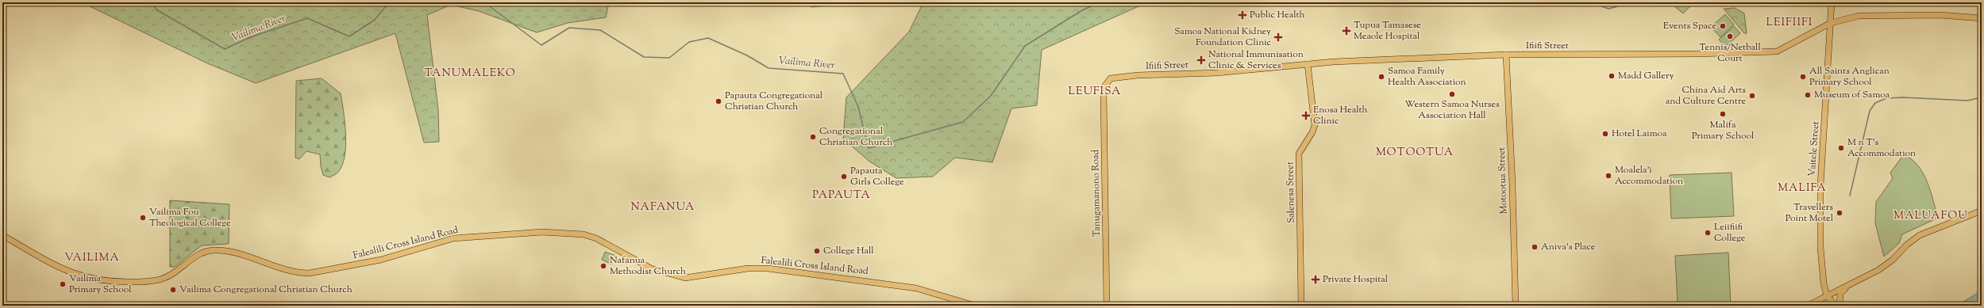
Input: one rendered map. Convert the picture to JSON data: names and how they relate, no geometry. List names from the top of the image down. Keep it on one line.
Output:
{"streets":{"main road":["Ifiifi Street","Vaitele Street","Motootua Street","Salenesa Street","Tanugamanono Road","Falealili Cross Island Road"]},"crossings":[["Ifiifi Street","Vaitele Street"],["Ifiifi Street","Motootua Street"],["Ifiifi Street","Salenesa Street"],["Ifiifi Street","Tanugamanono Road"]],"districts":["LEIFIIFI","TANUMALEKO","LEUFISA","MOTOOTUA","MALIFA","PAPAUTA","NAFANUA","MALUAFOU","VAILIMA"],"water":["Vailima River"],"places":{"health":["Public Health","Tupua Tamasese Meaole Hospital","Samoa National Kidney Foundation Clinic","National Immunisation Clinic & Services","Enosa Health Clinic","Private Hospital"],"other":["Events Space","Tennis/Netball Court","Madd Gallery","Samoa Family Health Association","All Saints Anglican Primary School","Western Samoa Nurses Association Hall","Museum of Samoa","China Aid Arts and Culture Centre","Papauta Congregational Christian Church","Malifa Primary School","Hotel Laimoa","Congregational Christian Church","M n T's Accommodation","Moalela'i Accommodation","Papauta Girls College","Travellers Point Motel","Vailima Fou Theological College","Leiifiifi College","Aniva's Place","College Hall","Nafanua Methodist Church","Vailima Primary School","Vailima Congregational Christian Church"]}}
